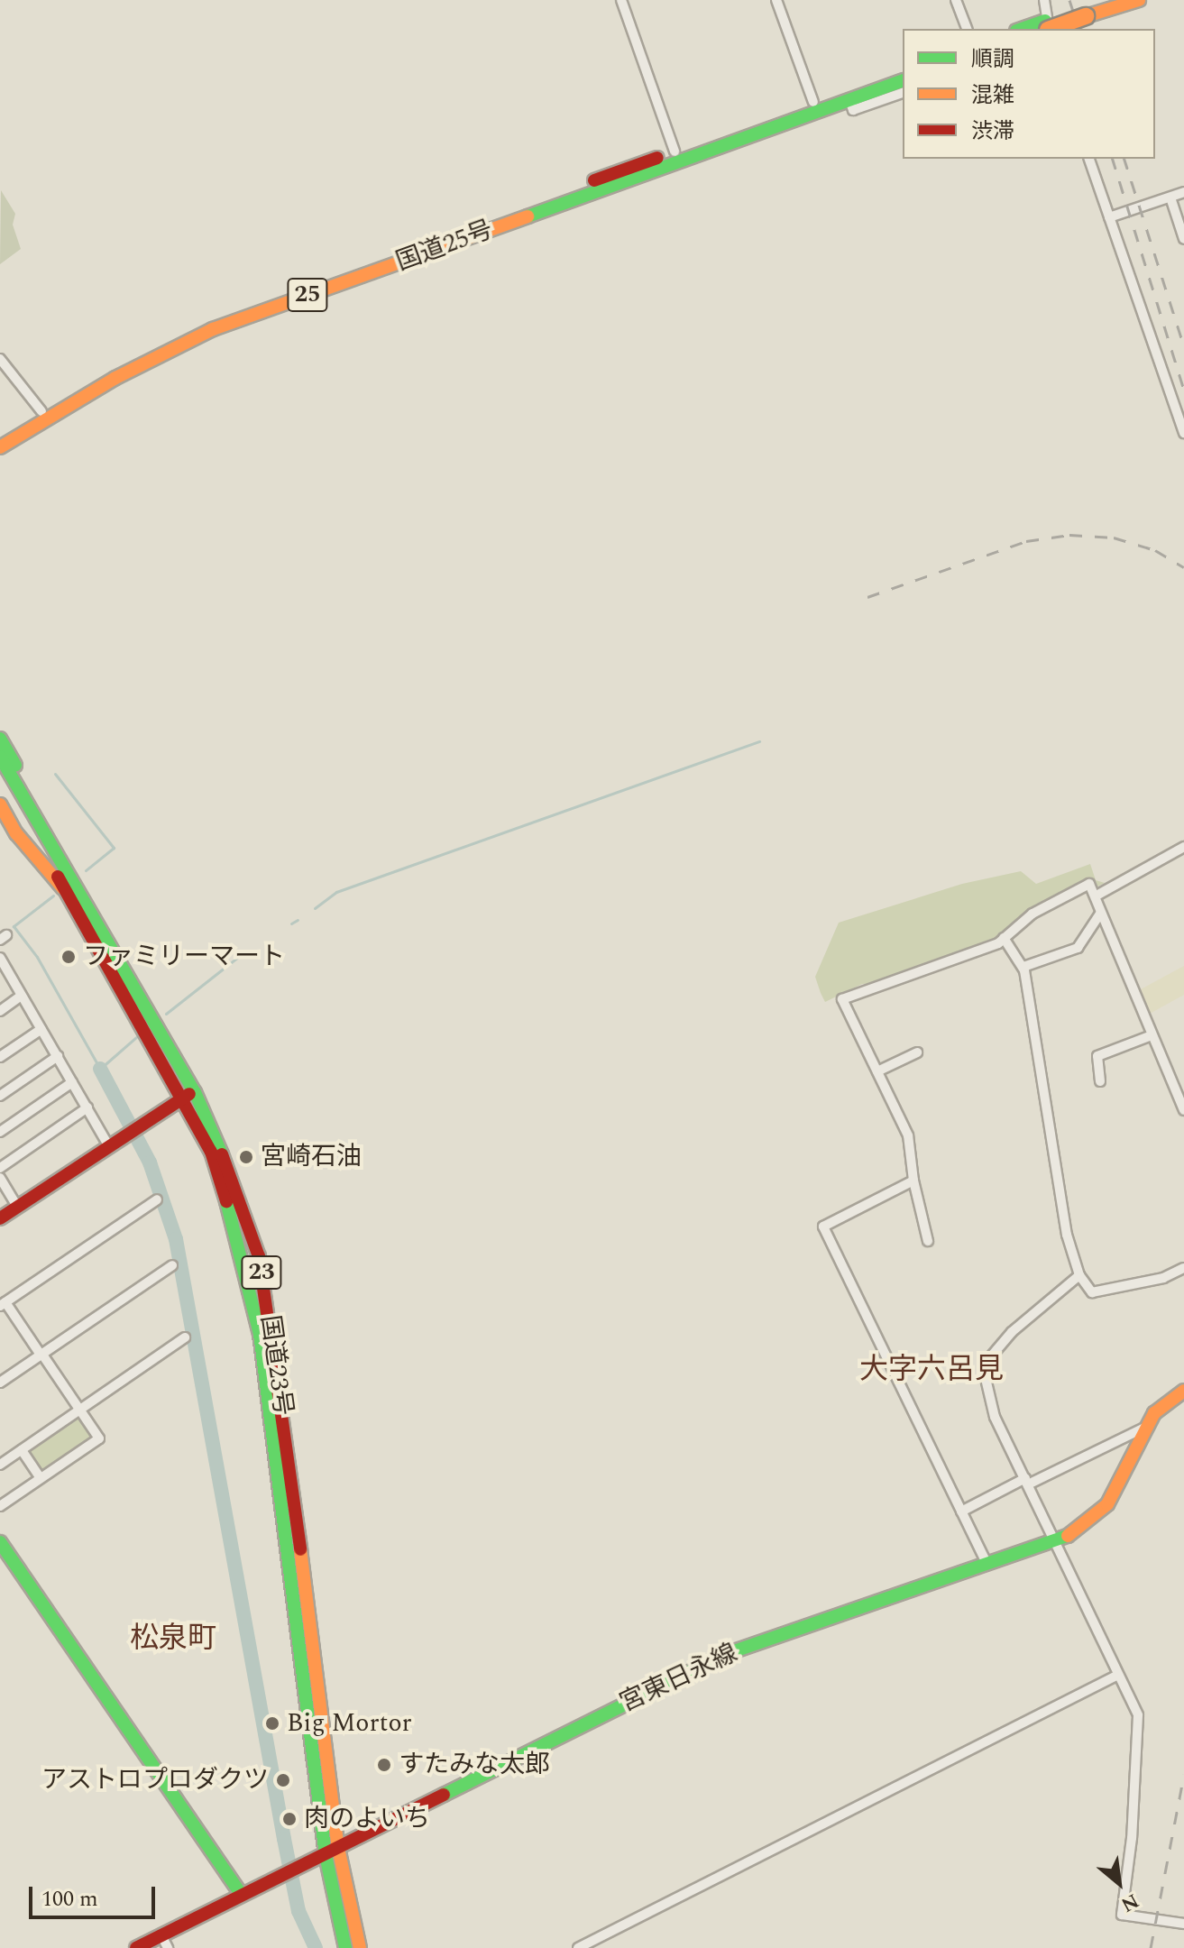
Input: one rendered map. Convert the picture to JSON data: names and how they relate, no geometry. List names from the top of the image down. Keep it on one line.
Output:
{"streets":{"main road":["国道25号","25","23","国道23号","宮東日永線"]},"crossings":[["国道23号","宮東日永線"]],"districts":["大字六呂見","松泉町"],"places":["ファミリーマート","宮崎石油","Big Mortor","すたみな太郎","アストロプロダクツ","肉のよいち"],"legend":["順調","混雑","渋滞"],"scale_bar":"100 m","north":"bottom right"}
